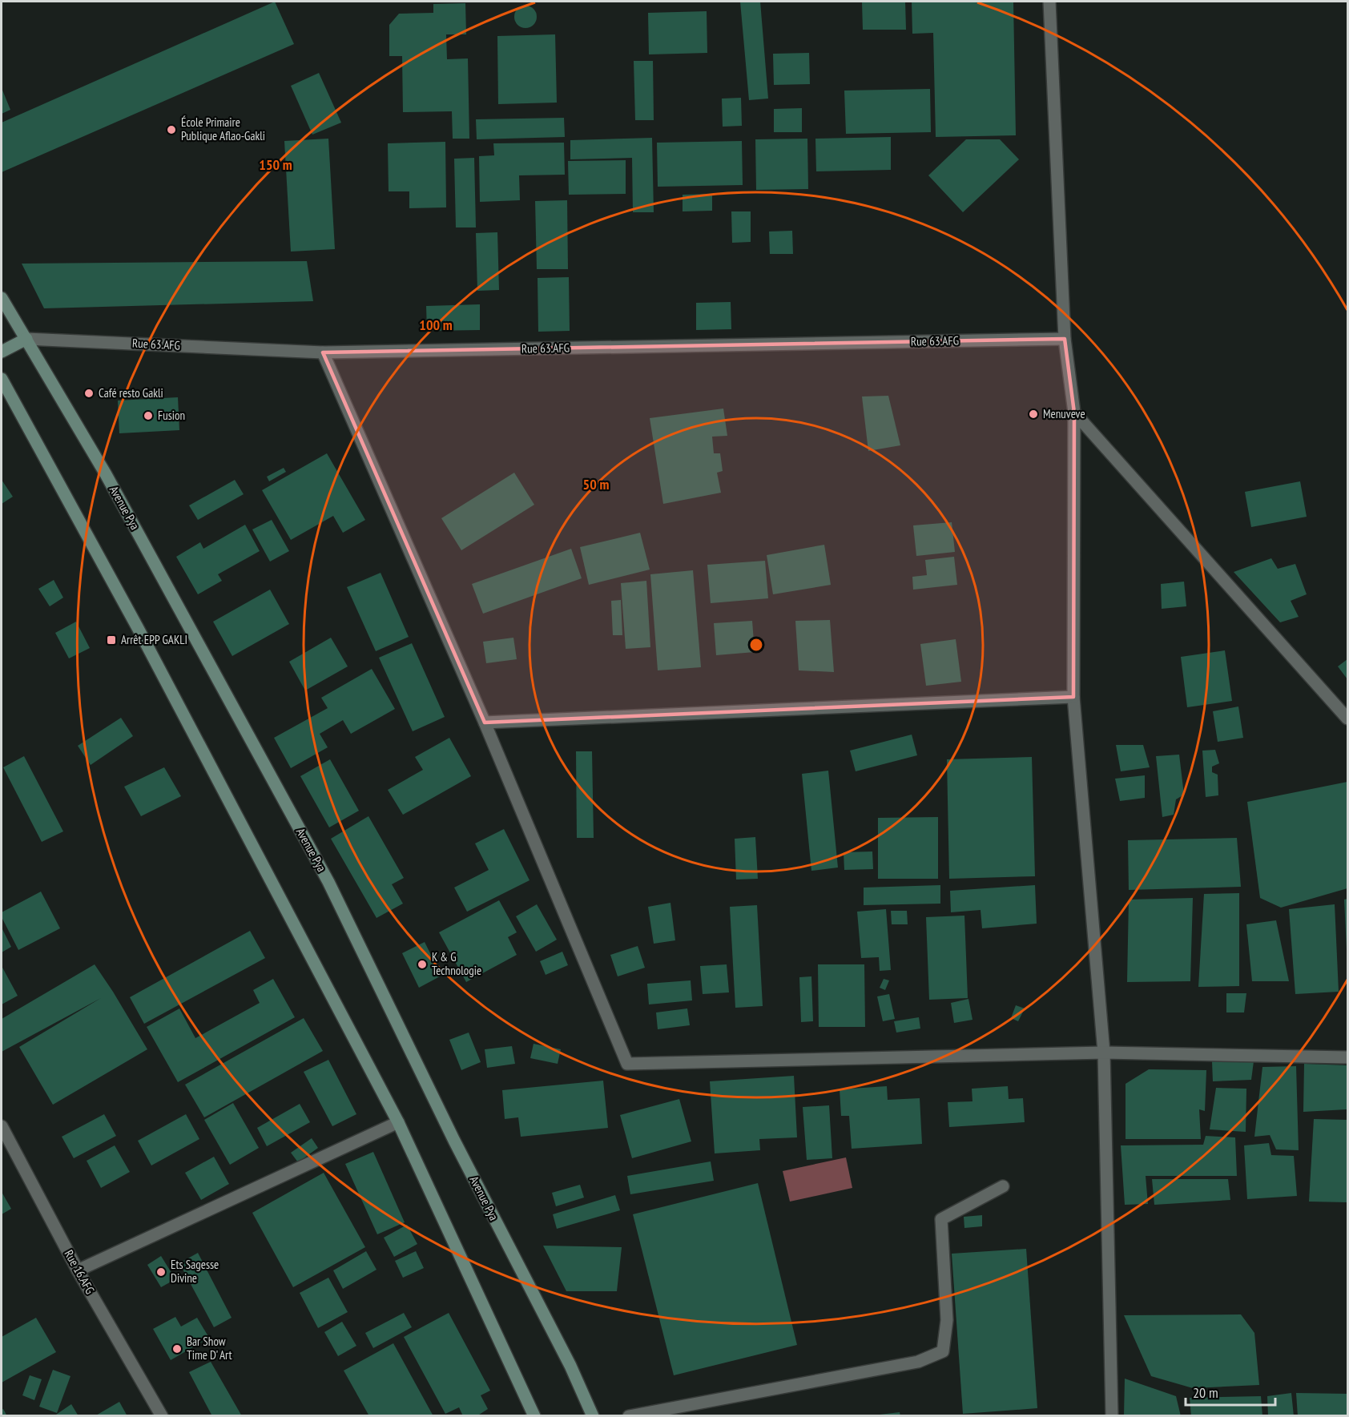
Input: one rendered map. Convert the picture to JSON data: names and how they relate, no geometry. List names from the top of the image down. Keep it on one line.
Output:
{"streets":{"main road":["Avenue Pya"],"street":["Rue 63.AFG","Rue 16.AFG"]},"crossings":[["Rue 63.AFG","Avenue Pya"]],"places":{"other":["École Primaire Publique Aflao-Gakli","Café resto Gakli","Menuveve","Fusion","K & G Technologie","Ets Sagesse Divine","Bar Show Time D' Art"],"transit":["Arrêt EPP GAKLI"]},"scale_bar":"20 m","rings":["150 m","100 m","50 m"]}
